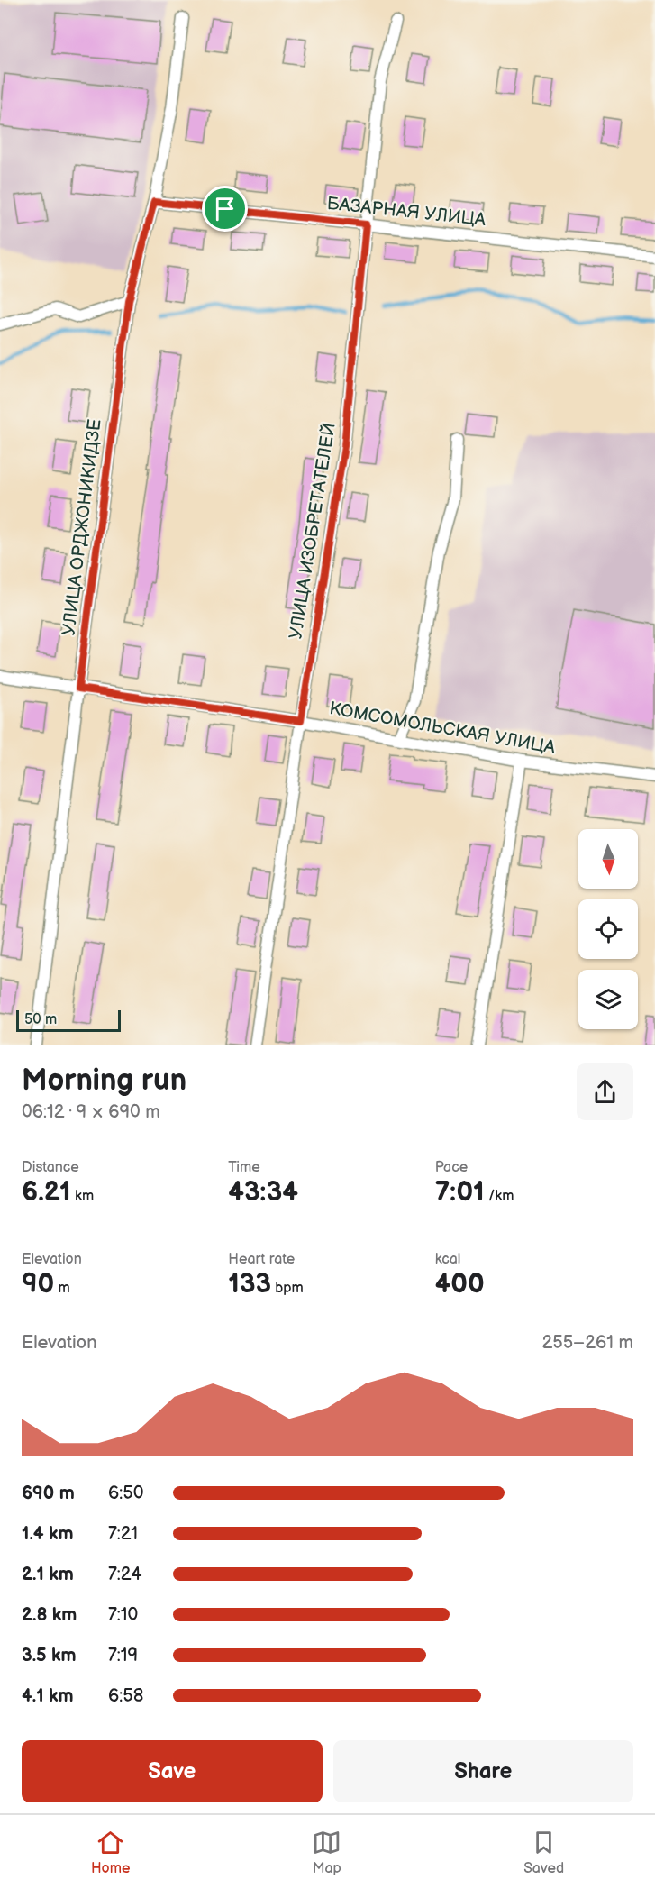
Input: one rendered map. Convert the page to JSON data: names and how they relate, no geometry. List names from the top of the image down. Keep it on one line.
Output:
{"streets":{"street":["БАЗАРНАЯ УЛИЦА","УЛИЦА ОРДЖОНИКИДЗЕ","УЛИЦА ИЗОБРЕТАТЕЛЕЙ","КОМСОМОЛЬСКАЯ УЛИЦА"]},"crossings":[["БАЗАРНАЯ УЛИЦА","УЛИЦА ОРДЖОНИКИДЗЕ"],["БАЗАРНАЯ УЛИЦА","УЛИЦА ИЗОБРЕТАТЕЛЕЙ"],["УЛИЦА ОРДЖОНИКИДЗЕ","КОМСОМОЛЬСКАЯ УЛИЦА"],["УЛИЦА ИЗОБРЕТАТЕЛЕЙ","КОМСОМОЛЬСКАЯ УЛИЦА"]],"scale_bar":"50 m","north":"bottom","page":{"scale":"50 m","heading":["Morning run","06:12 · 9 × 690 m"],"stats":[["Distance","6.21 km"],["Time","43:34"],["Pace","7:01 /km"],["Elevation","90 m"],["Heart rate","133 bpm"],["kcal","400"]],"chart":["Elevation","255–261 m"],"list":[{"name":"690 m","note":"6:50"},{"name":"1.4 km","note":"7:21"},{"name":"2.1 km","note":"7:24"},{"name":"2.8 km","note":"7:10"},{"name":"3.5 km","note":"7:19"},{"name":"4.1 km","note":"6:58"}],"buttons":["Save","Share"],"tabs":["Home","Map","Saved"]}}
